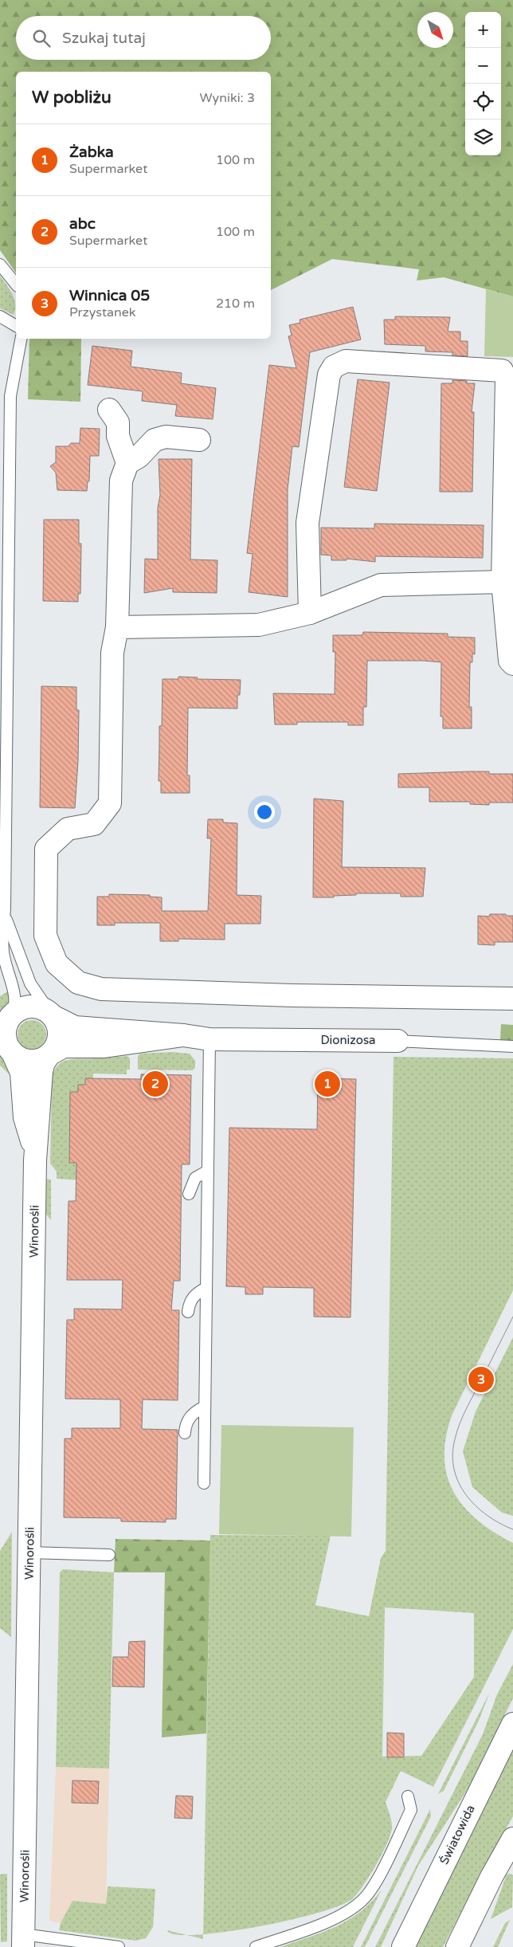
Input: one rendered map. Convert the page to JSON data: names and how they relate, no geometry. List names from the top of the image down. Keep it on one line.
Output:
{"streets":{"street":["Dionizosa","Winorośli","Światowida"]},"crossings":[["Dionizosa","Winorośli"]],"north":"bottom right","page":{"map_buttons":["+","−"],"search":"Szukaj tutaj","heading":["W pobliżu","Wyniki: 3"],"list":[{"mark":"1","name":"Żabka","note":"Supermarket","value":"100 m"},{"mark":"2","name":"abc","note":"Supermarket","value":"100 m"},{"mark":"3","name":"Winnica 05","note":"Przystanek","value":"210 m"}],"pins":["1","2","3"]}}
